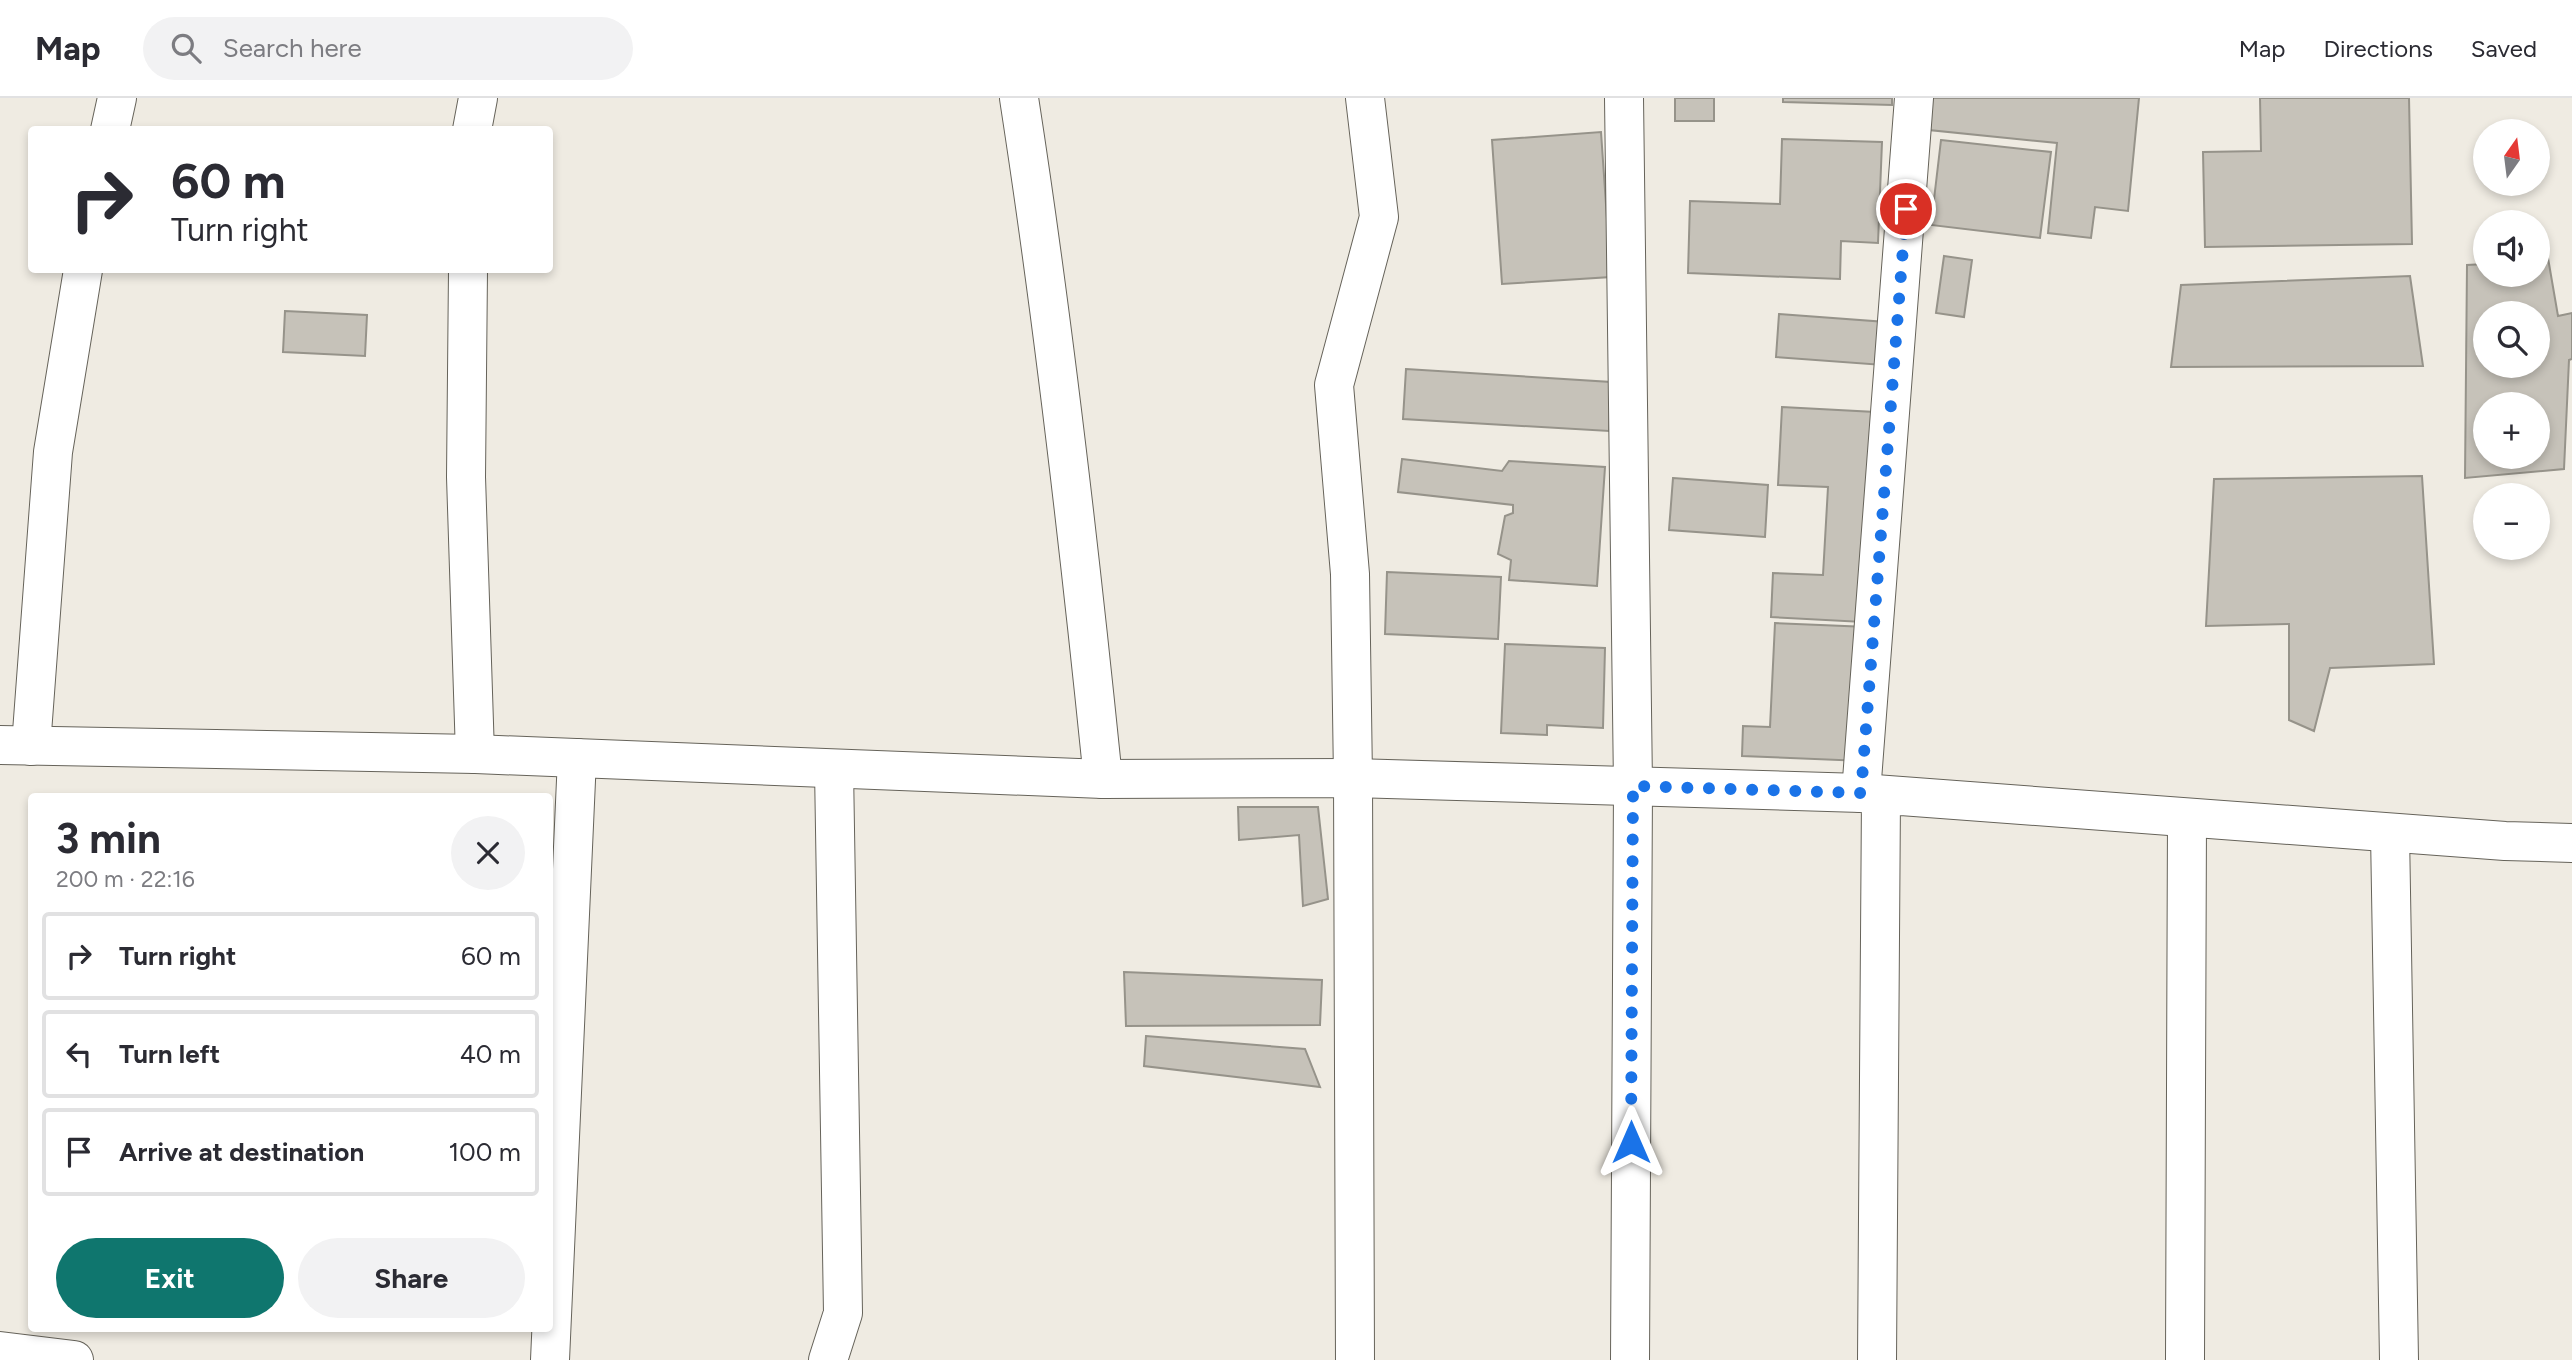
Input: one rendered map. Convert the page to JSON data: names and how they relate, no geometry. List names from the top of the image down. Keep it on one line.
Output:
{"north":"top","page":{"header":"Map","search":"Search here","nav":["Map","Directions","Saved"],"map_buttons":["+","−"],"turn":["60 m","Turn right"],"heading":["3 min","200 m · 22:16"],"list":[{"name":"Turn right","value":"60 m"},{"name":"Turn left","value":"40 m"},{"name":"Arrive at destination","value":"100 m"}],"buttons":["Exit","Share"]}}
